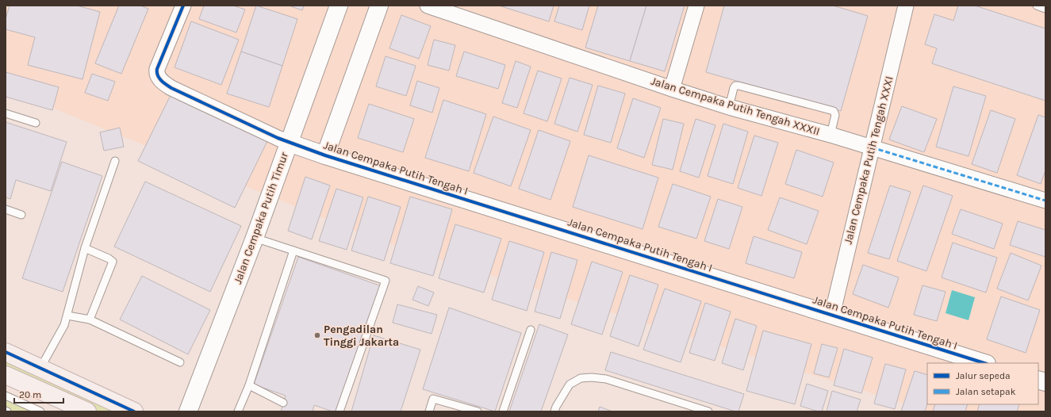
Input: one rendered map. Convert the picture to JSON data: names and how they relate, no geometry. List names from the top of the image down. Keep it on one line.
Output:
{"streets":{"street":["Jalan Cempaka Putih Tengah XXXII","Jalan Cempaka Putih Tengah XXXI","Jalan Cempaka Putih Tengah I","Jalan Cempaka Putih Timur"]},"crossings":[["Jalan Cempaka Putih Tengah XXXII","Jalan Cempaka Putih Tengah XXXI"],["Jalan Cempaka Putih Tengah XXXI","Jalan Cempaka Putih Tengah I"],["Jalan Cempaka Putih Tengah I","Jalan Cempaka Putih Timur"]],"places":["Pengadilan Tinggi Jakarta"],"legend":["Jalur sepeda","Jalan setapak"],"scale_bar":"20 m"}
